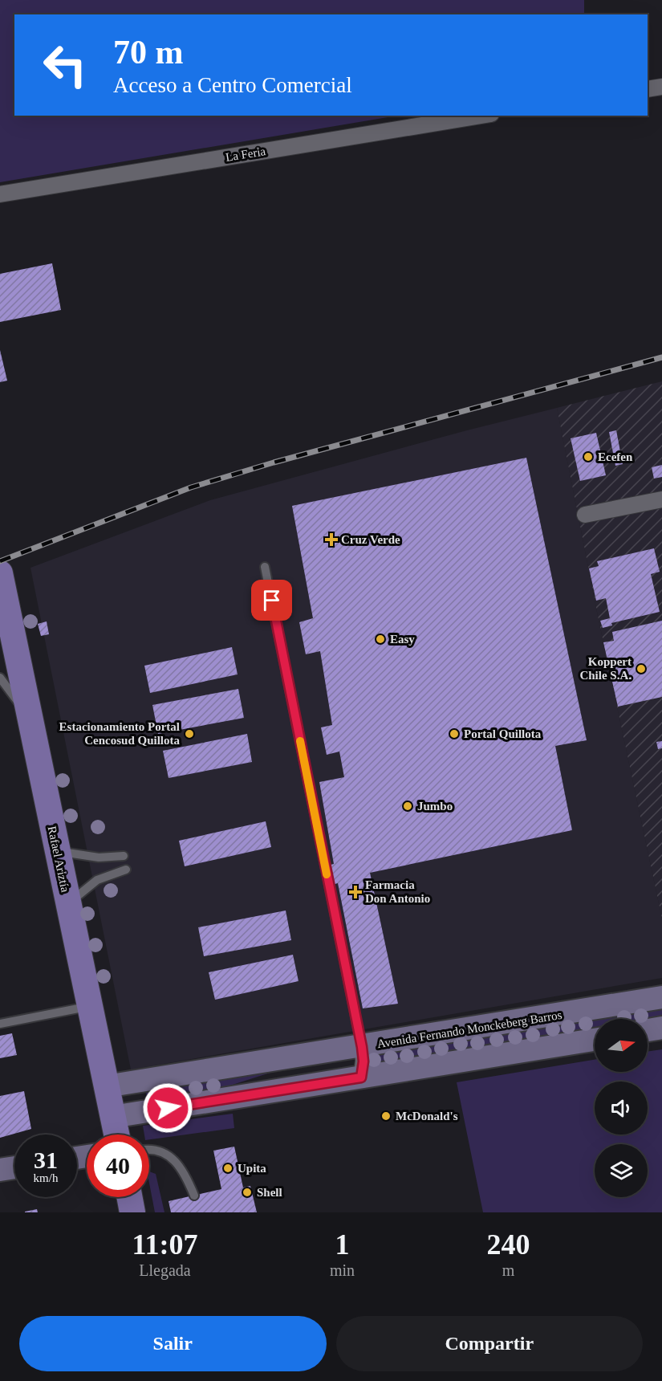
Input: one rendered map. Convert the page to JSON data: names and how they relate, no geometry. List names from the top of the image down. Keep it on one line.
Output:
{"streets":{"main road":["Rafael Ariztía"],"street":["La Feria","Avenida Fernando Monckeberg Barros"]},"crossings":[["Rafael Ariztía","Avenida Fernando Monckeberg Barros"]],"places":{"other":["Ecefen","Easy","Koppert Chile S.A.","Estacionamiento Portal Cencosud Quillota","Portal Quillota","Jumbo","McDonald's","Upita","Shell"],"health":["Cruz Verde","Farmacia Don Antonio"]},"north":"right","page":{"turn":["70 m","Acceso a Centro Comercial"],"speed":"31 km/h","limit":"40","eta":["11:07","Llegada","1","min","240","m"],"buttons":["Salir","Compartir"]}}
